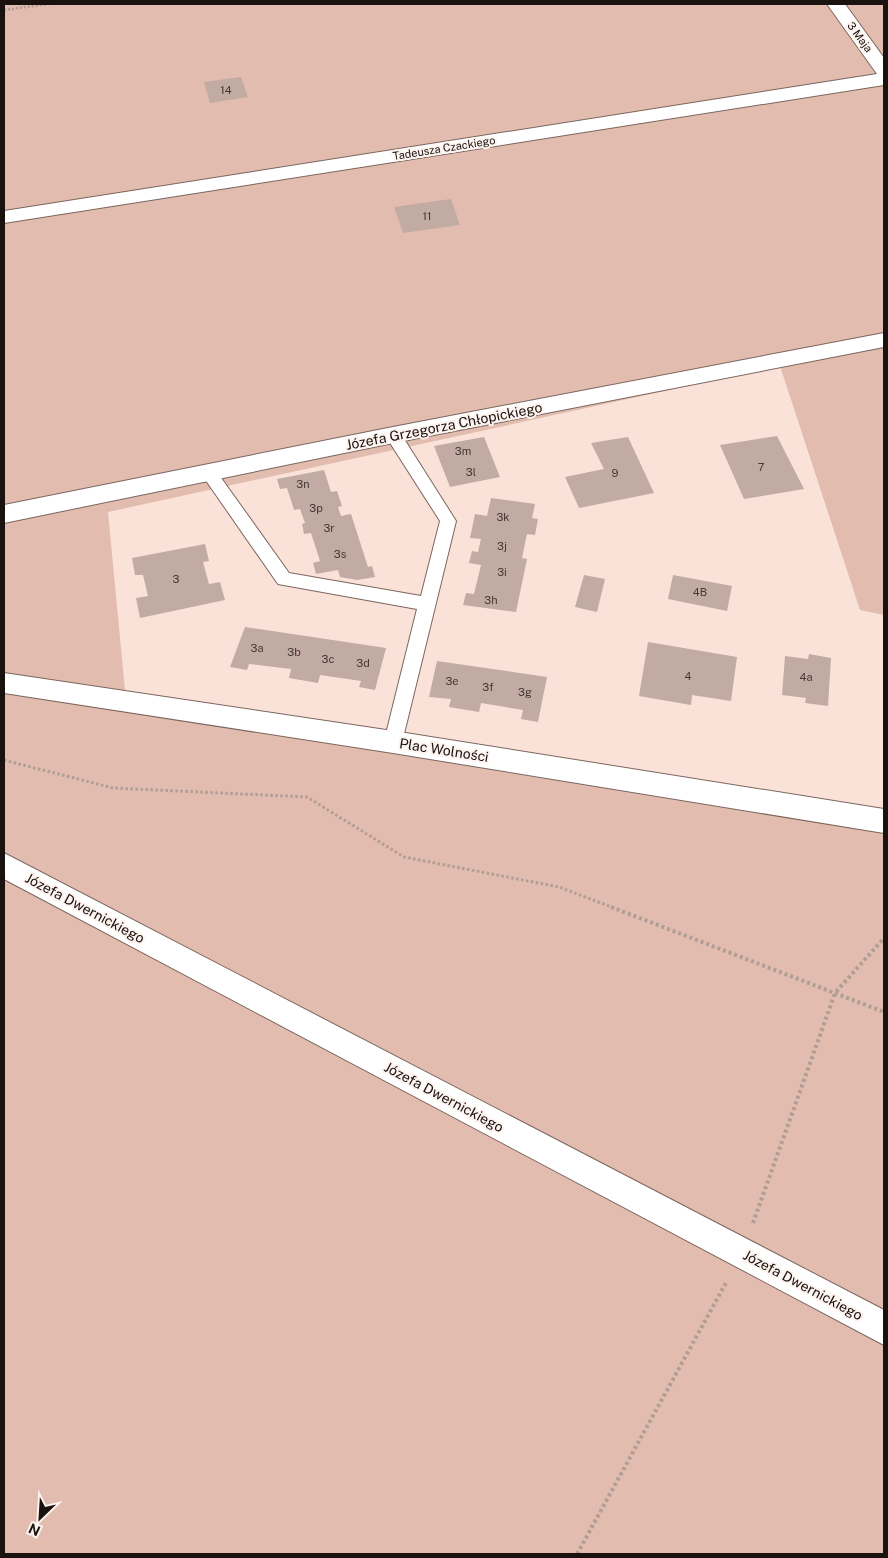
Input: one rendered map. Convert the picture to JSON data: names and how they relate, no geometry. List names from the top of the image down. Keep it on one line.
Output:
{"streets":{"street":["3 Maja","Tadeusza Czackiego","Józefa Grzegorza Chłopickiego","Plac Wolności","Józefa Dwernickiego"]},"house_numbers":["14","11","3m","7","3l","9","3n","3p","3k","3r","3j","3s","3i","3","4B","3h","3a","3b","3c","3d","4","4a","3e","3f","3g"],"north":"bottom left"}
